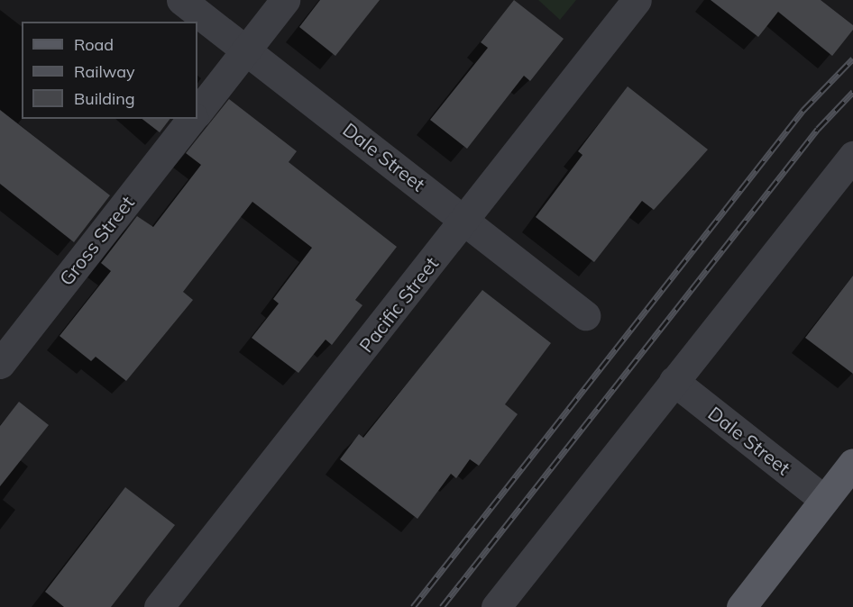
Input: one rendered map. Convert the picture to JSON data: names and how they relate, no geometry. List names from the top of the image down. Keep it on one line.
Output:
{"streets":{"street":["Dale Street","Gross Street","Pacific Street"]},"crossings":[["Dale Street","Pacific Street"]],"legend":["Road","Railway","Building"]}
